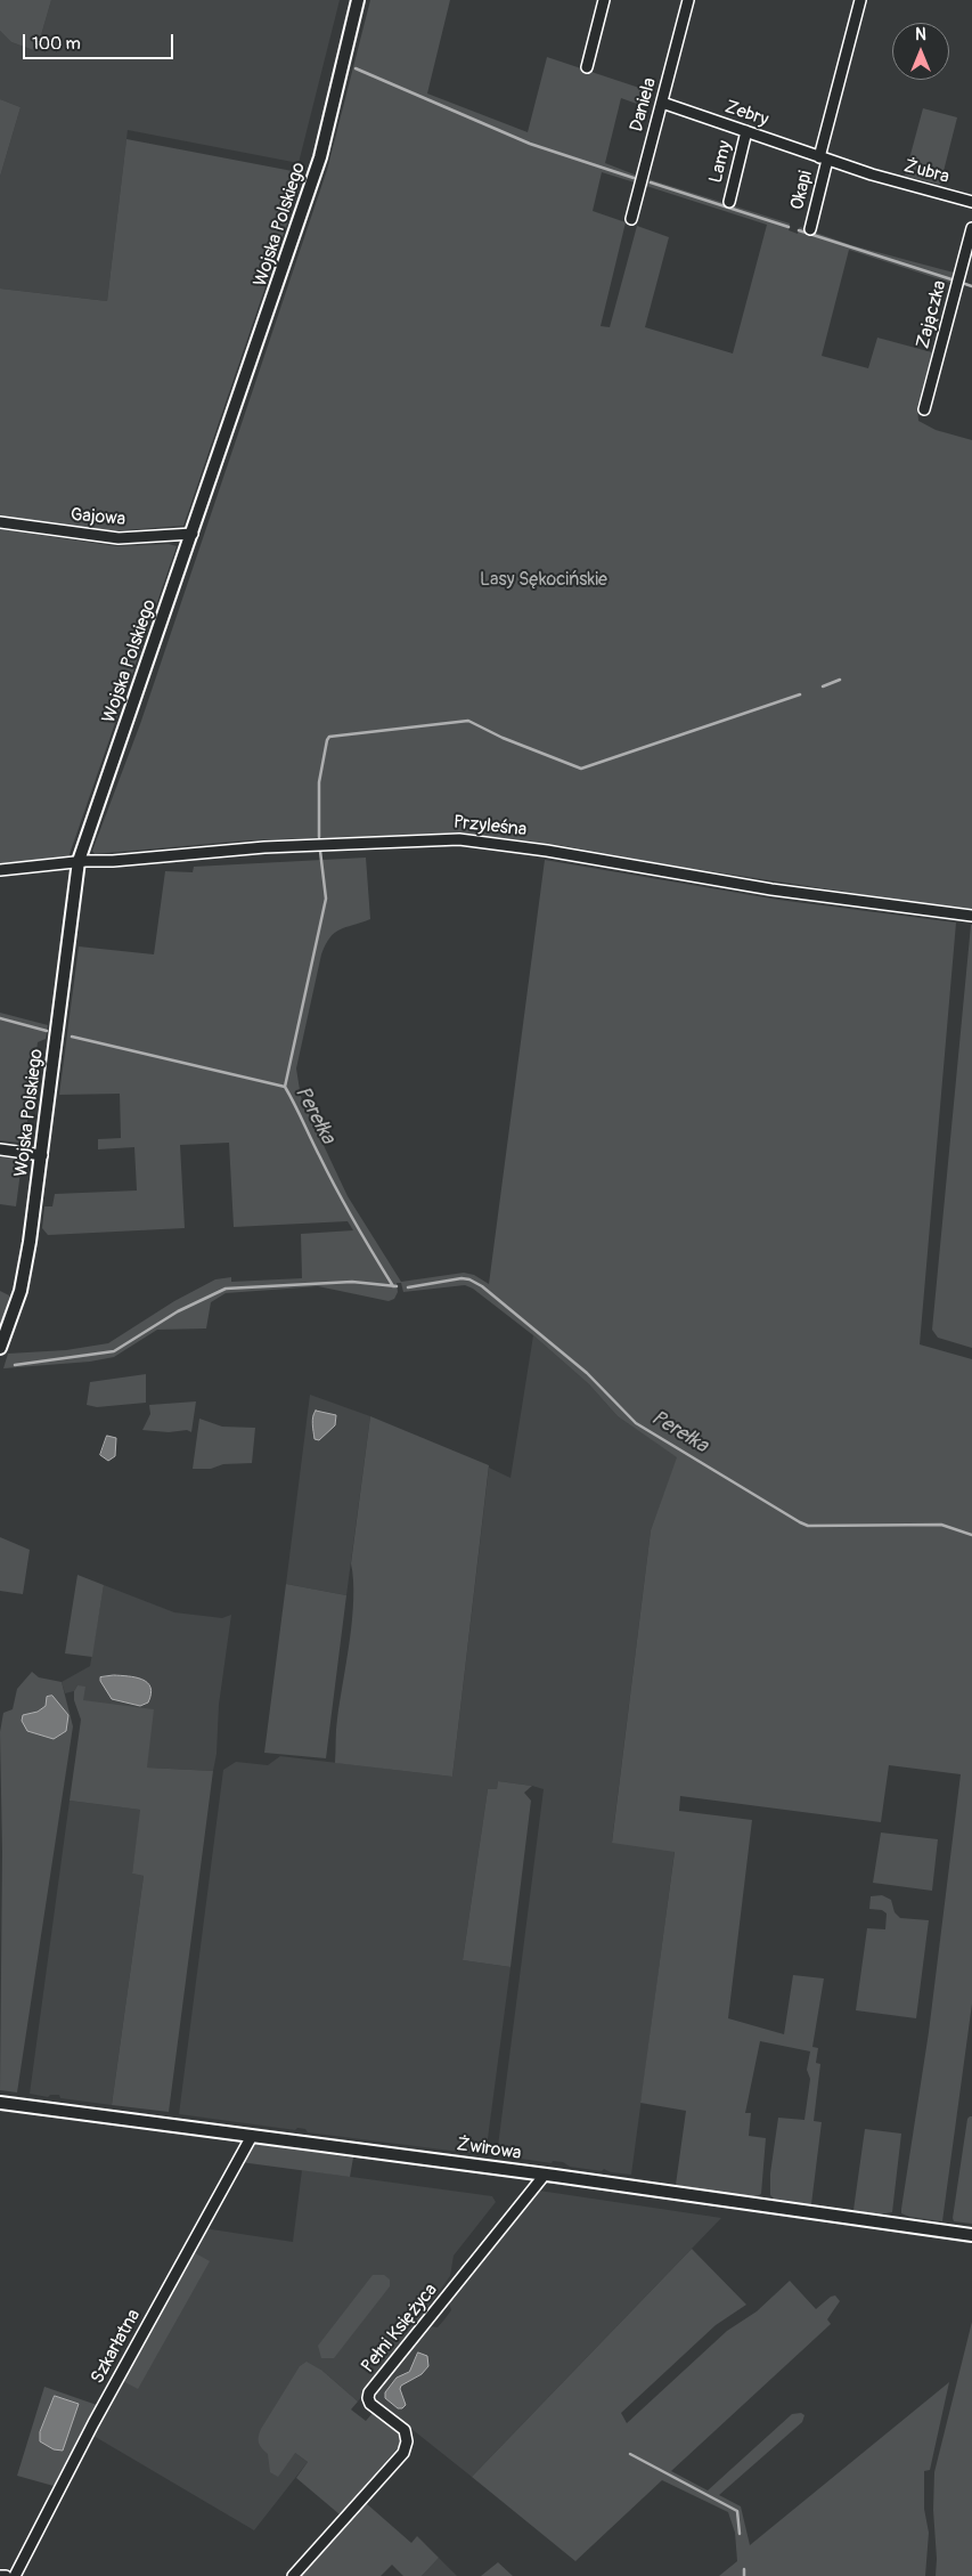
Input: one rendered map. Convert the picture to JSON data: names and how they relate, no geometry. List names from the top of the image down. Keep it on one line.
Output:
{"streets":{"street":["Daniela","Zebry","Lamy","Żubra","Okapi","Wojska Polskiego","Zajączka","Gajowa","Przyleśna","Żwirowa","Pełni Księżyca","Szkarłatna"]},"crossings":[["Daniela","Zebry"],["Zebry","Lamy"],["Zebry","Żubra"],["Zebry","Okapi"],["Wojska Polskiego","Gajowa"],["Wojska Polskiego","Przyleśna"],["Żwirowa","Pełni Księżyca"],["Żwirowa","Szkarłatna"]],"water":["Perełka"],"parks":["Lasy Sękocińskie"],"scale_bar":"100 m","north":"top"}
